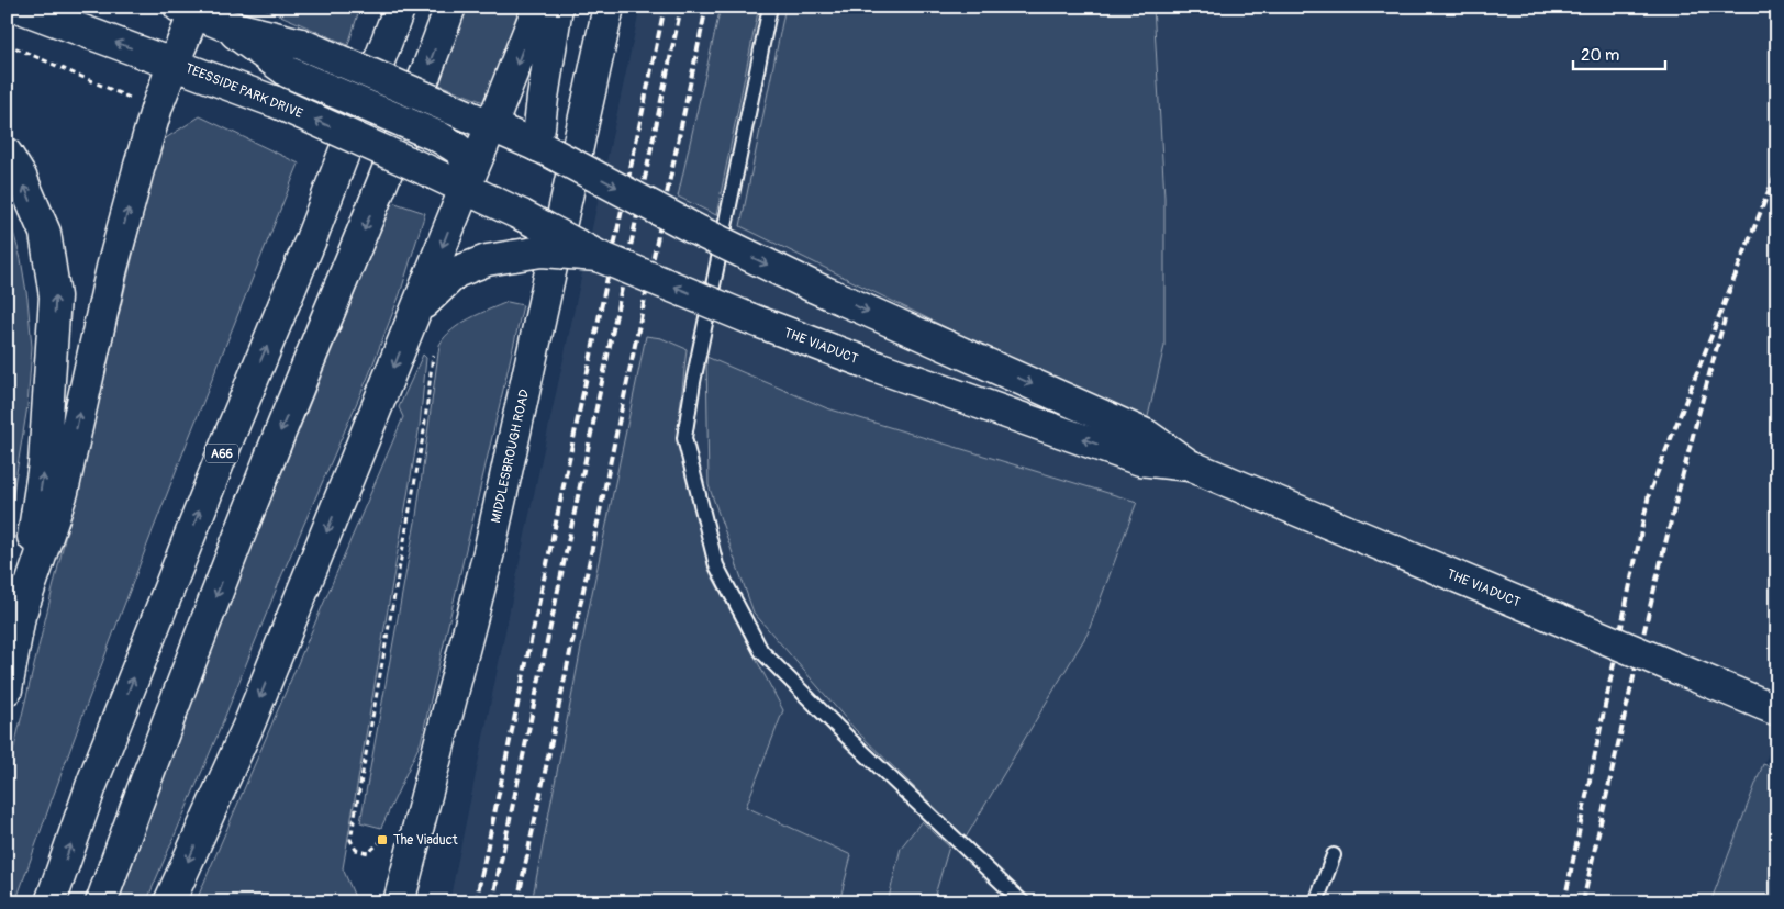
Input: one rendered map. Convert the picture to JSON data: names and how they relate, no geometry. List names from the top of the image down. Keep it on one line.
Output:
{"streets":{"main road":["TEESSIDE PARK DRIVE","THE VIADUCT","A66","MIDDLESBROUGH ROAD"]},"crossings":[["TEESSIDE PARK DRIVE","THE VIADUCT"]],"places":{"transit":["The Viaduct"]},"scale_bar":"20 m"}
